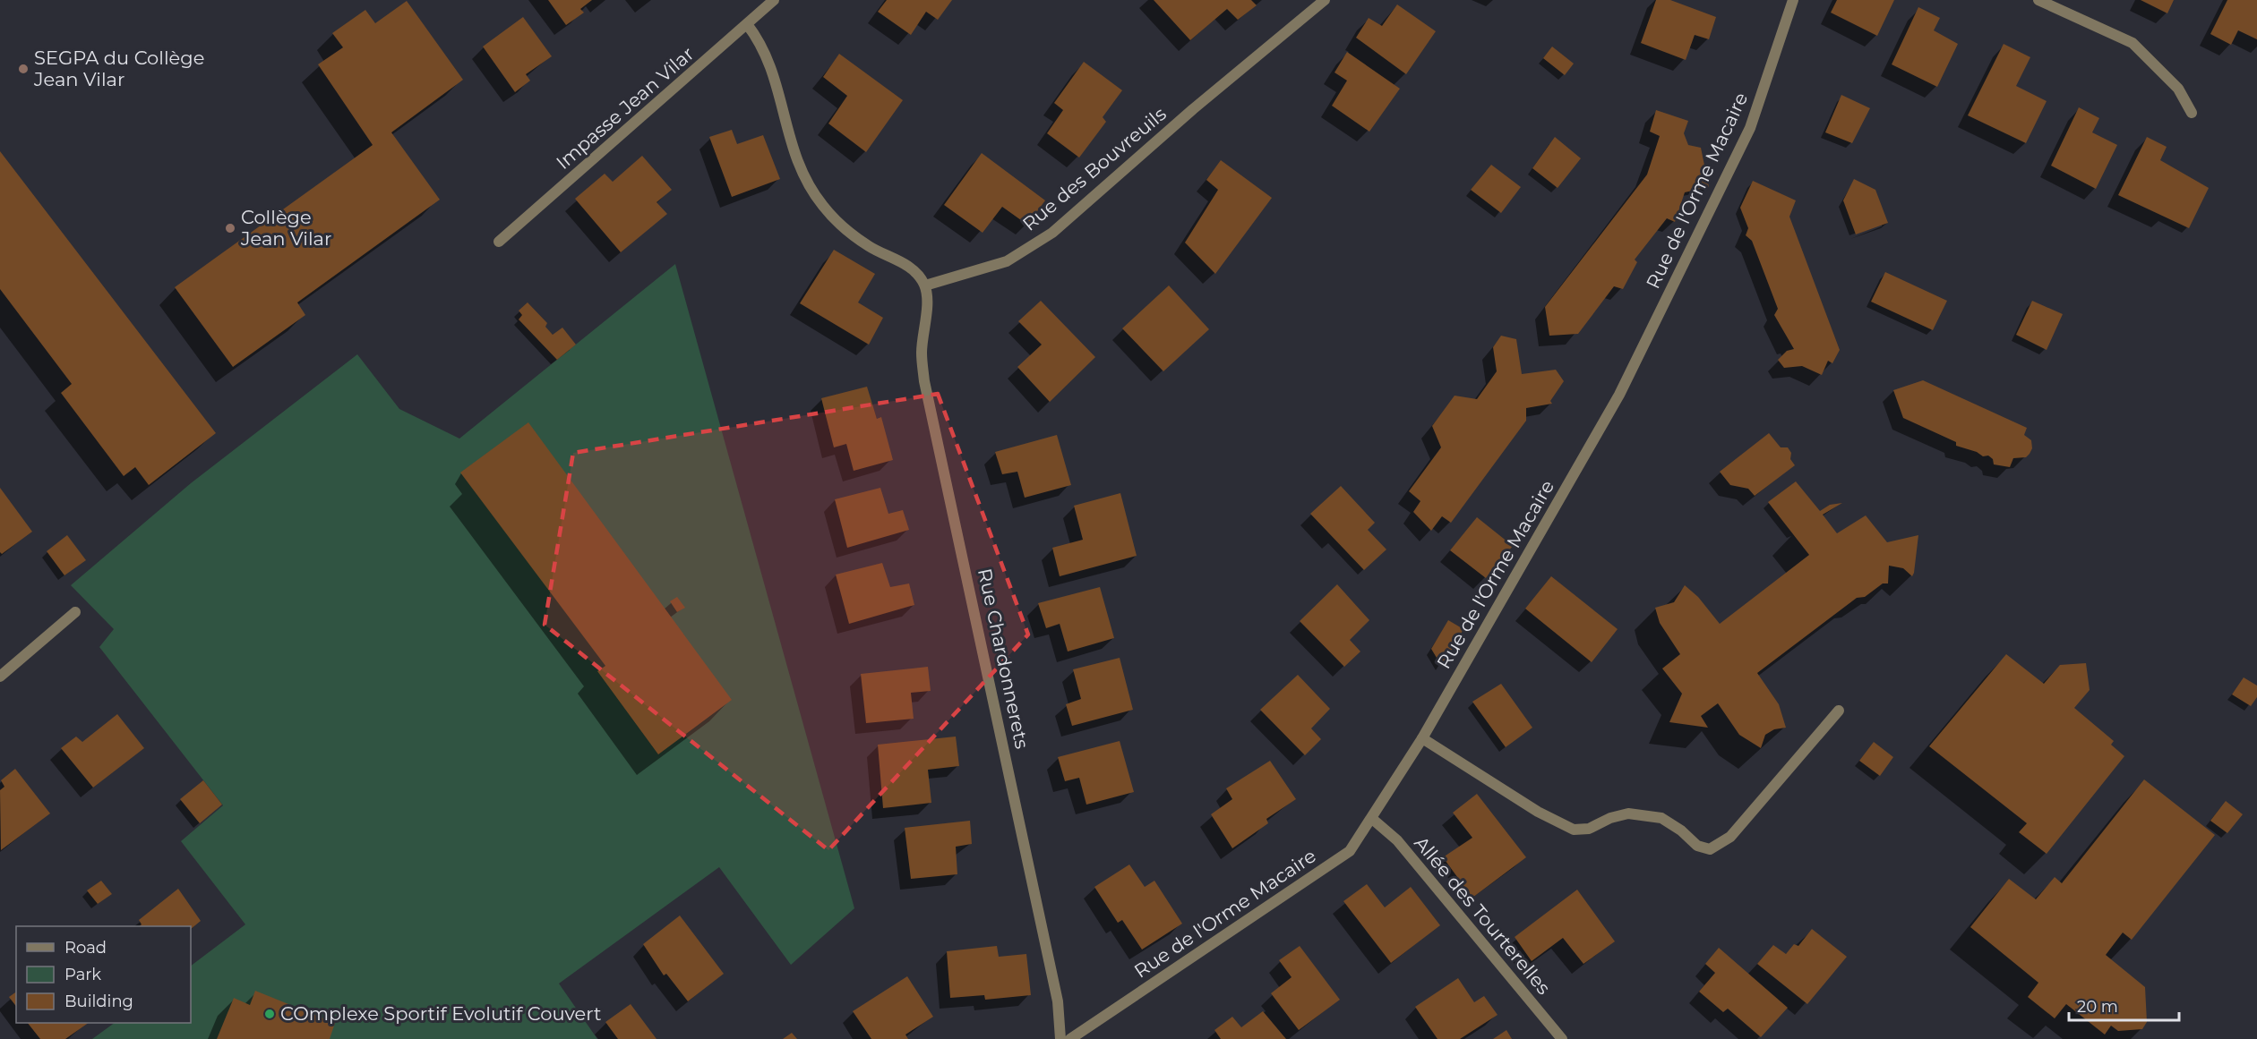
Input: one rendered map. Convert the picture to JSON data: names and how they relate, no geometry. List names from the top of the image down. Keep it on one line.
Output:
{"streets":{"street":["Impasse Jean Vilar","Rue des Bouvreuils","Rue de l'Orme Macaire","Rue Chardonnerets","Allée des Tourterelles"]},"crossings":[["Rue des Bouvreuils","Rue Chardonnerets"],["Rue de l'Orme Macaire","Allée des Tourterelles"]],"places":["SEGPA du Collège Jean Vilar","Collège Jean Vilar","COmplexe Sportif Evolutif Couvert"],"legend":["Road","Park","Building"],"scale_bar":"20 m"}
